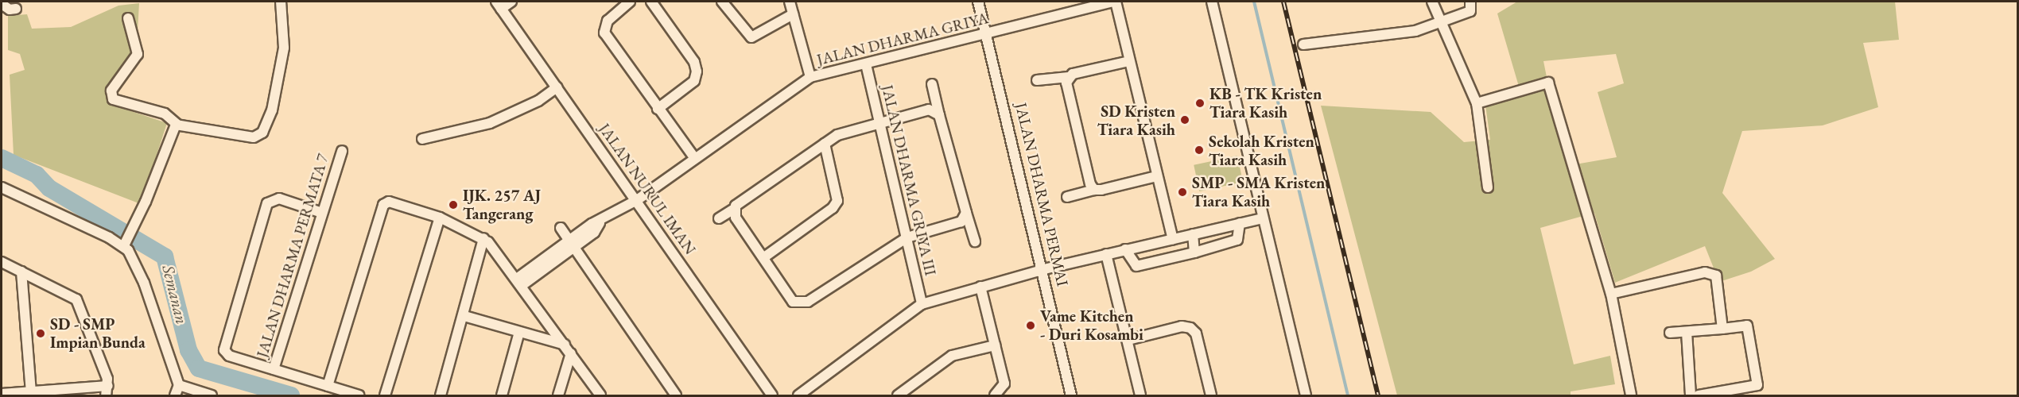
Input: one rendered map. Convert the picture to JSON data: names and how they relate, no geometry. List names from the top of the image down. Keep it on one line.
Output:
{"streets":{"street":["JALAN DHARMA GRIYA","JALAN DHARMA GRIYA III","JALAN NURUL IMAN","JALAN DHARMA PERMAI","JALAN DHARMA PERMATA 7"]},"crossings":[["JALAN DHARMA GRIYA","JALAN DHARMA GRIYA III"],["JALAN DHARMA GRIYA","JALAN DHARMA PERMAI"]],"water":["Semanan"],"places":["KB - TK Kristen Tiara Kasih","SD Kristen Tiara Kasih","Sekolah Kristen Tiara Kasih","SMP - SMA Kristen Tiara Kasih","IJK. 257 AJ Tangerang","Vame Kitchen - Duri Kosambi","SD - SMP Impian Bunda"]}
